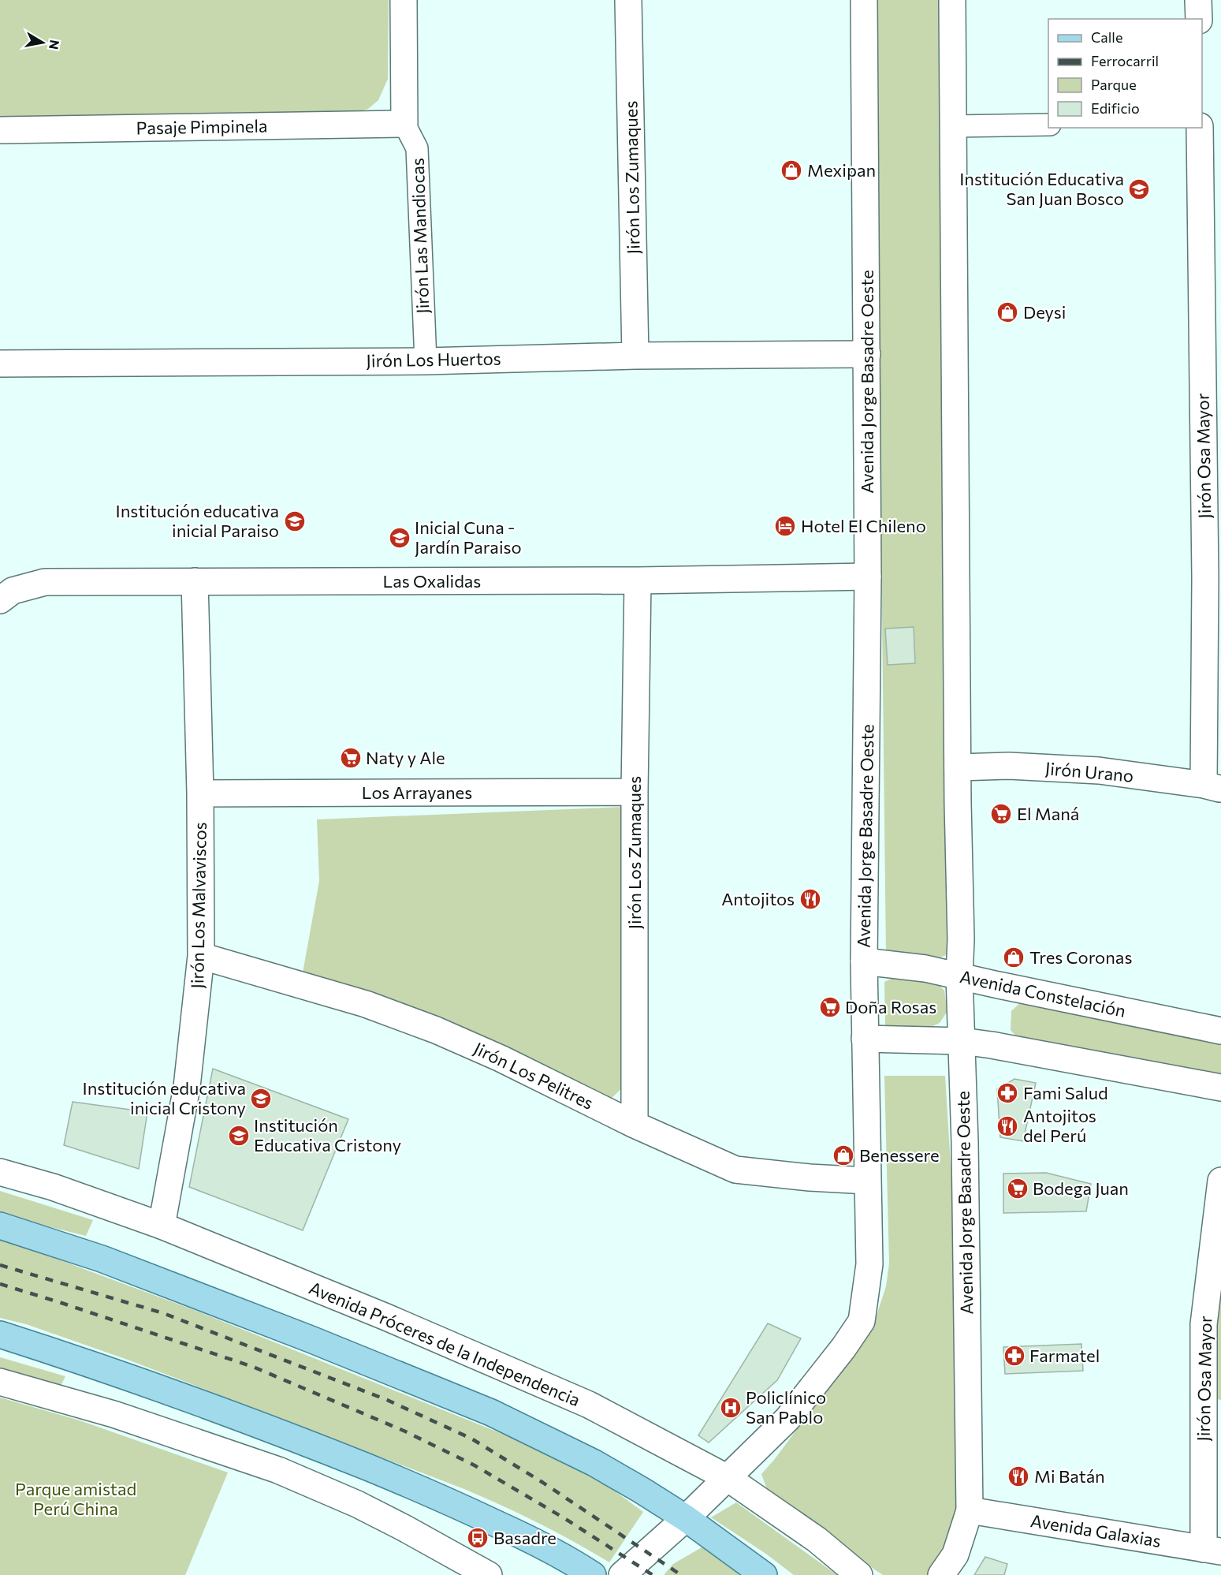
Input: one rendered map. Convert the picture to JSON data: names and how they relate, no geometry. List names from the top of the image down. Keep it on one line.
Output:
{"streets":{"street":["Pasaje Pimpinela","Jirón Los Zumaques","Jirón Las Mandiocas","Jirón Los Huertos","Avenida Jorge Basadre Oeste","Jirón Osa Mayor","Las Oxalidas","Jirón Urano","Los Arrayanes","Jirón Los Malvaviscos","Avenida Constelación","Jirón Los Pelitres","Avenida Próceres de la Independencia","Avenida Galaxias"]},"crossings":[["Pasaje Pimpinela","Jirón Las Mandiocas"],["Jirón Los Zumaques","Jirón Los Huertos"],["Jirón Los Zumaques","Las Oxalidas"],["Jirón Los Zumaques","Los Arrayanes"],["Jirón Los Zumaques","Jirón Los Pelitres"],["Jirón Las Mandiocas","Jirón Los Huertos"],["Jirón Los Huertos","Avenida Jorge Basadre Oeste"],["Avenida Jorge Basadre Oeste","Las Oxalidas"],["Avenida Jorge Basadre Oeste","Jirón Urano"],["Avenida Jorge Basadre Oeste","Avenida Constelación"],["Avenida Jorge Basadre Oeste","Jirón Los Pelitres"],["Avenida Jorge Basadre Oeste","Avenida Próceres de la Independencia"],["Avenida Jorge Basadre Oeste","Avenida Galaxias"],["Jirón Osa Mayor","Jirón Urano"],["Jirón Osa Mayor","Avenida Galaxias"],["Las Oxalidas","Jirón Los Malvaviscos"],["Los Arrayanes","Jirón Los Malvaviscos"],["Jirón Los Malvaviscos","Jirón Los Pelitres"],["Jirón Los Malvaviscos","Avenida Próceres de la Independencia"]],"parks":["Parque amistad Perú China"],"places":{"shop":["Mexipan","Deysi","Tres Coronas","Benessere"],"school or university":["Institución Educativa San Juan Bosco","Institución educativa inicial Paraiso","Inicial Cuna - Jardín Paraiso","Institución educativa inicial Cristony","Institución Educativa Cristony"],"hotel":["Hotel El Chileno"],"supermarket":["Naty y Ale","El Maná","Doña Rosas","Bodega Juan"],"restaurant":["Antojitos","Antojitos del Perú","Mi Batán"],"pharmacy":["Fami Salud","Farmatel"],"hospital":["Policlínico San Pablo"],"bus stop":["Basadre"]},"legend":["Calle","Ferrocarril","Parque","Edificio"],"north":"right"}
